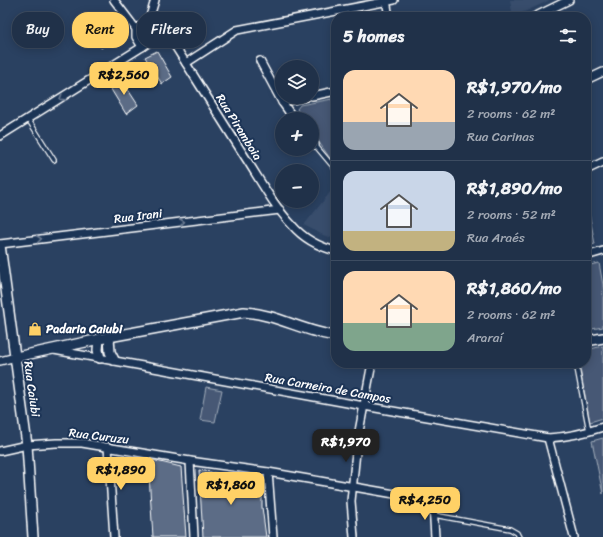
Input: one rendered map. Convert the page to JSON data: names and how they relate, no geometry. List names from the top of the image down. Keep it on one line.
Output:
{"streets":{"street":["Rua Piramboia","Rua Irani","Rua Carneiro de Campos","Rua Caiubi","Rua Curuzu"]},"crossings":[["Rua Piramboia","Rua Irani"],["Rua Irani","Rua Caiubi"],["Rua Caiubi","Rua Curuzu"]],"one_way":["Rua Irani"],"places":{"shop":["Padaria Caiubi"]},"page":{"chip":["Buy","Rent","Filters"],"heading":"5 homes","map_buttons":["+","−"],"list":[{"name":"R$1,970/mo","note":"2 rooms · 62 m² · Rua Carinas"},{"name":"R$1,890/mo","note":"2 rooms · 52 m² · Rua Araés"},{"name":"R$1,860/mo","note":"2 rooms · 62 m² · Araraí"}],"price":["R$2,560","R$1,970","R$1,890","R$1,860","R$4,250"]}}
